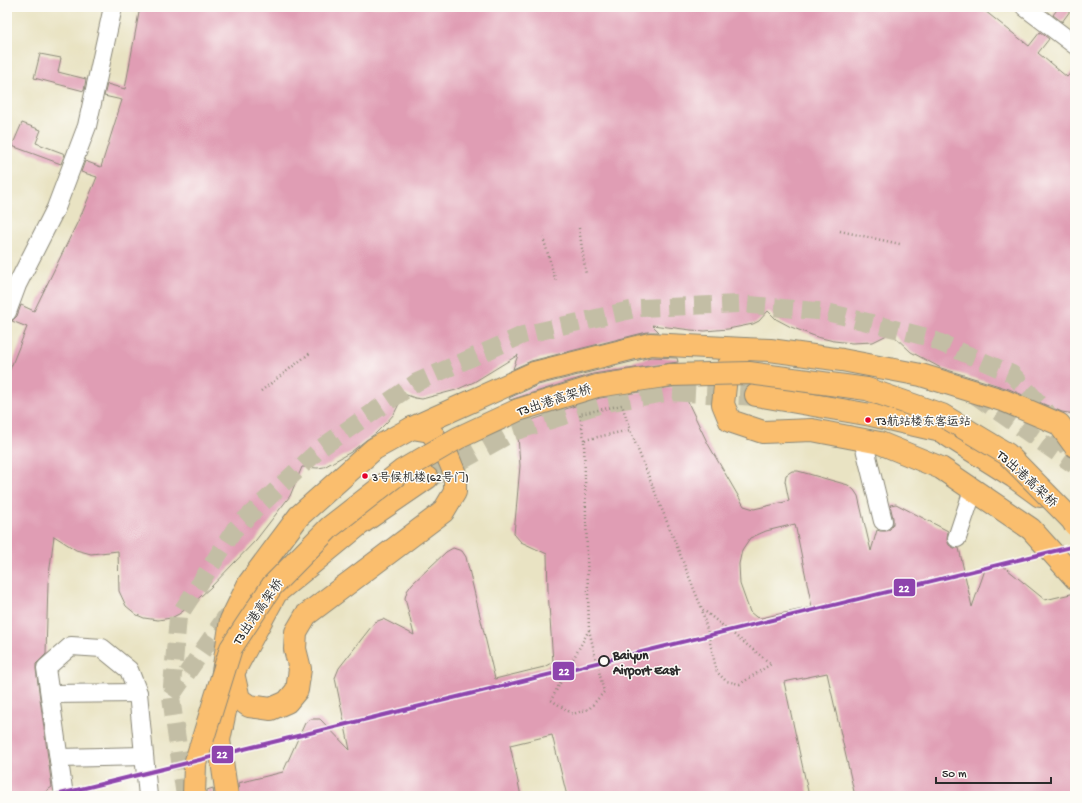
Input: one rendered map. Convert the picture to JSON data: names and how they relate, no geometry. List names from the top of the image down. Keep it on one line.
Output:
{"streets":{"main road":["T3出港高架桥"]},"places":["T3航站楼东客运站","3号候机楼(62号门)","Baiyun Airport East"],"lines":["transit line 22"],"scale_bar":"50 m"}
